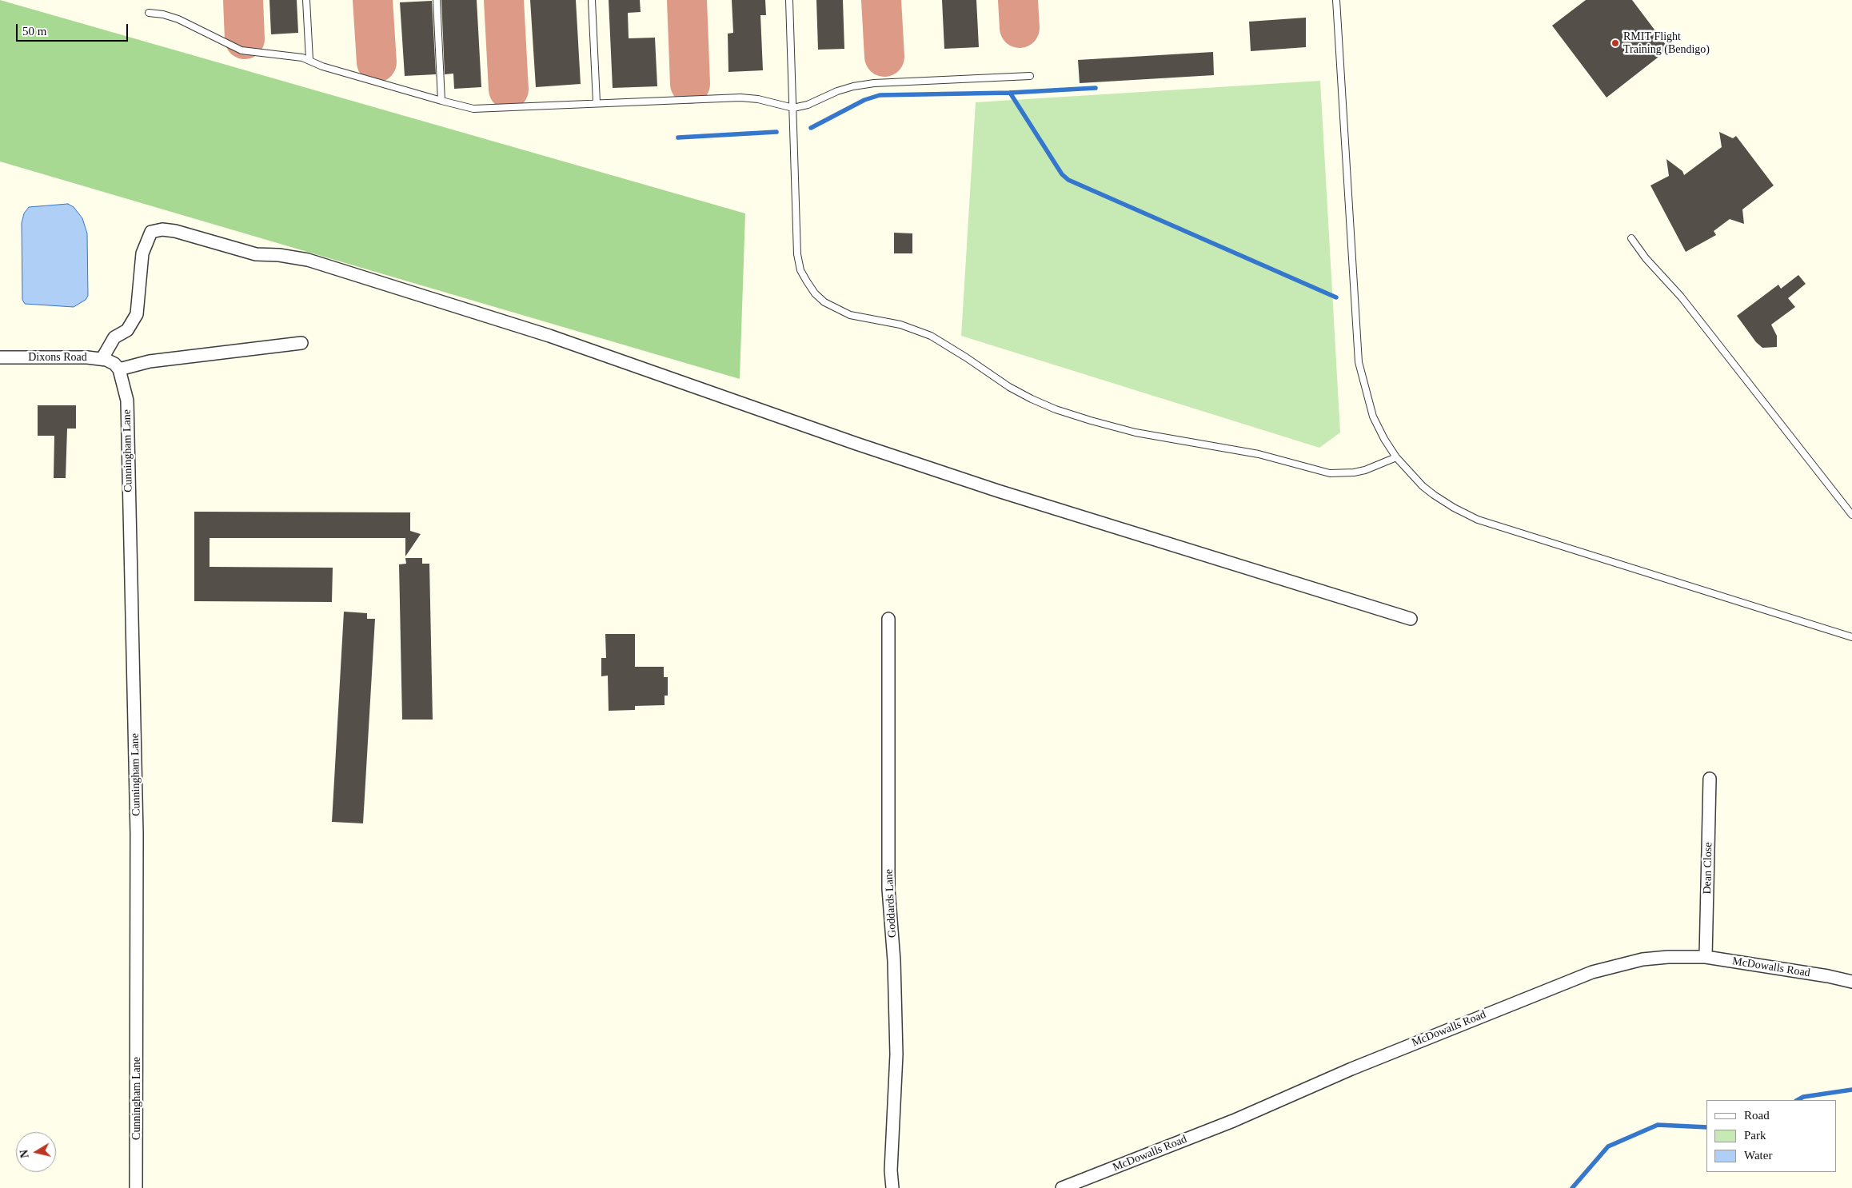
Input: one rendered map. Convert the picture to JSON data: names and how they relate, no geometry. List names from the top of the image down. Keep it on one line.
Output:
{"streets":{"street":["Dixons Road","Cunningham Lane","Dean Close","Goddards Lane","McDowalls Road"]},"crossings":[["Dixons Road","Cunningham Lane"],["Dean Close","McDowalls Road"]],"places":["RMIT Flight Training (Bendigo)"],"legend":["Road","Park","Water"],"scale_bar":"50 m","north":"left"}
